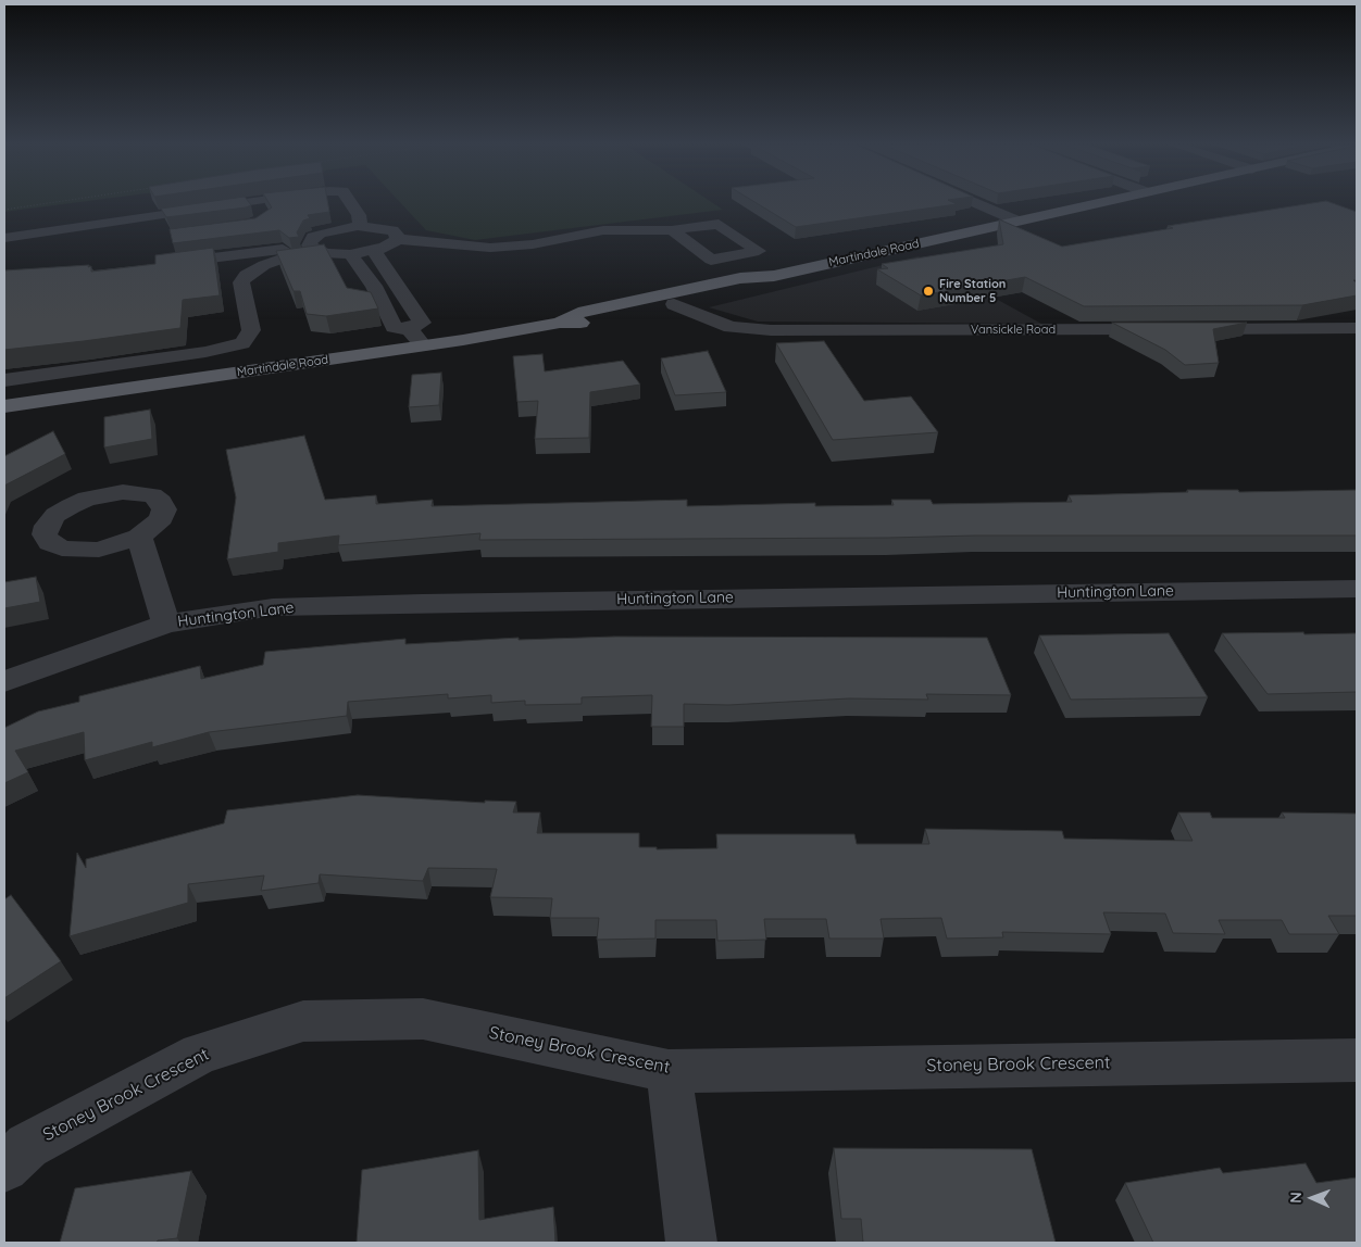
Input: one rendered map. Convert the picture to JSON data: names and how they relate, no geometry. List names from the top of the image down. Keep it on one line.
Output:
{"streets":{"main road":["Martindale Road"],"street":["Vansickle Road","Huntington Lane","Stoney Brook Crescent"]},"crossings":[["Martindale Road","Vansickle Road"]],"places":["Fire Station Number 5"],"north":"left"}
